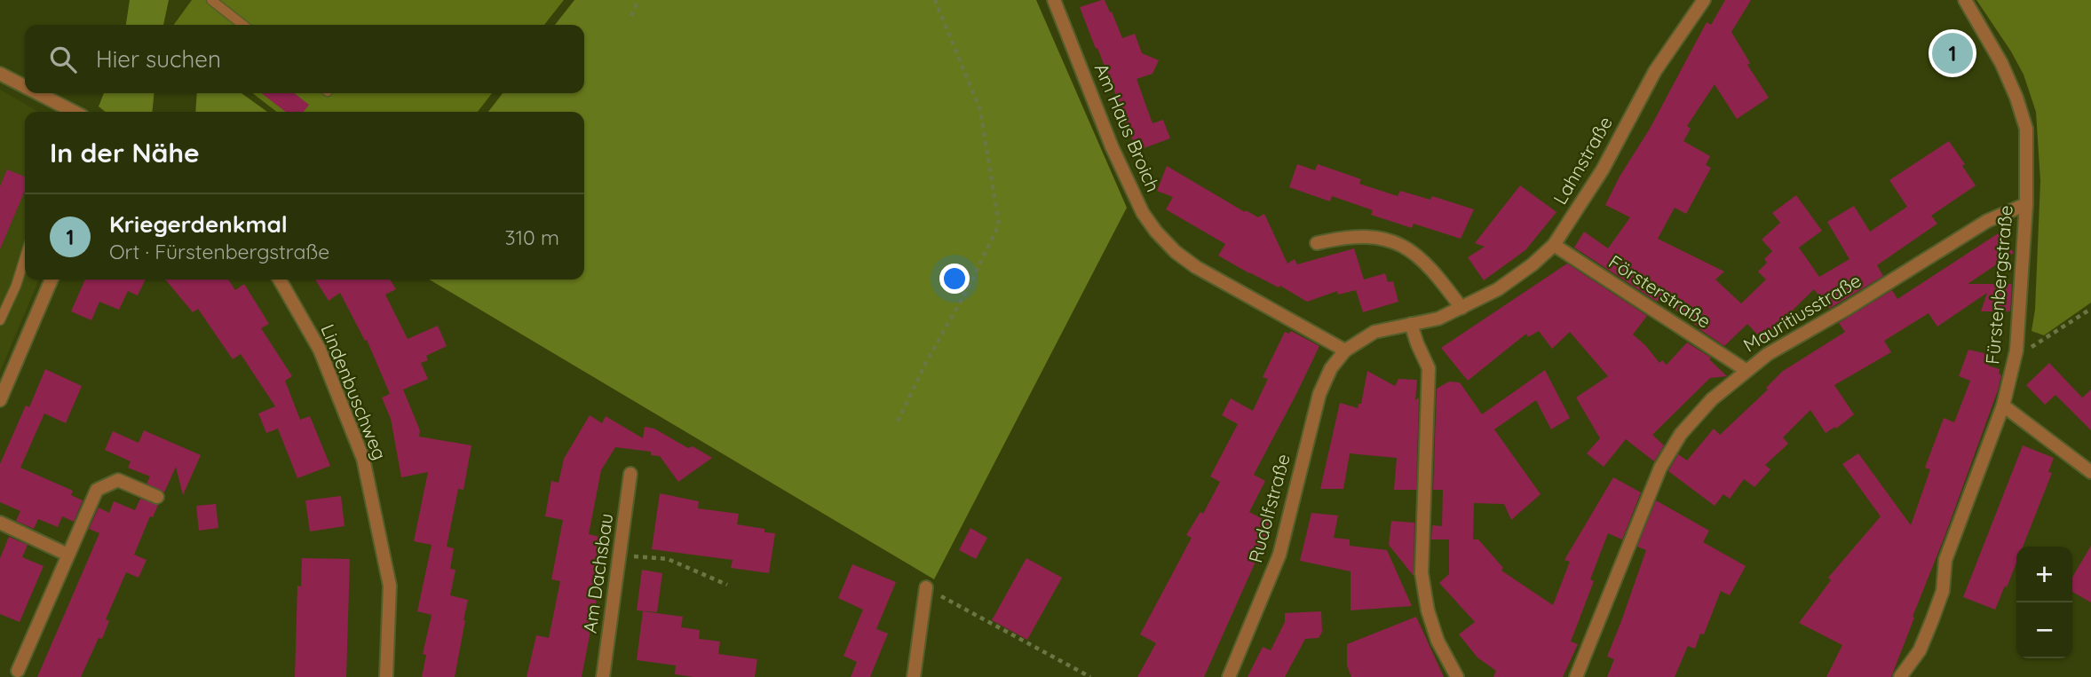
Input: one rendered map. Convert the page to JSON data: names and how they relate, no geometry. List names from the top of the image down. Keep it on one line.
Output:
{"streets":{"street":["Am Haus Broich","Lahnstraße","Fürstenbergstraße","Försterstraße","Mauritiusstraße","Lindenbuschweg","Rudolfstraße","Am Dachsbau"]},"crossings":[["Am Haus Broich","Lahnstraße"],["Am Haus Broich","Rudolfstraße"],["Lahnstraße","Försterstraße"],["Lahnstraße","Rudolfstraße"],["Fürstenbergstraße","Mauritiusstraße"],["Försterstraße","Mauritiusstraße"]],"page":{"search":"Hier suchen","pins":"1","heading":"In der Nähe","list":[{"mark":"1","name":"Kriegerdenkmal","note":"Ort · Fürstenbergstraße","value":"310 m"}],"map_buttons":["+","−"]}}
